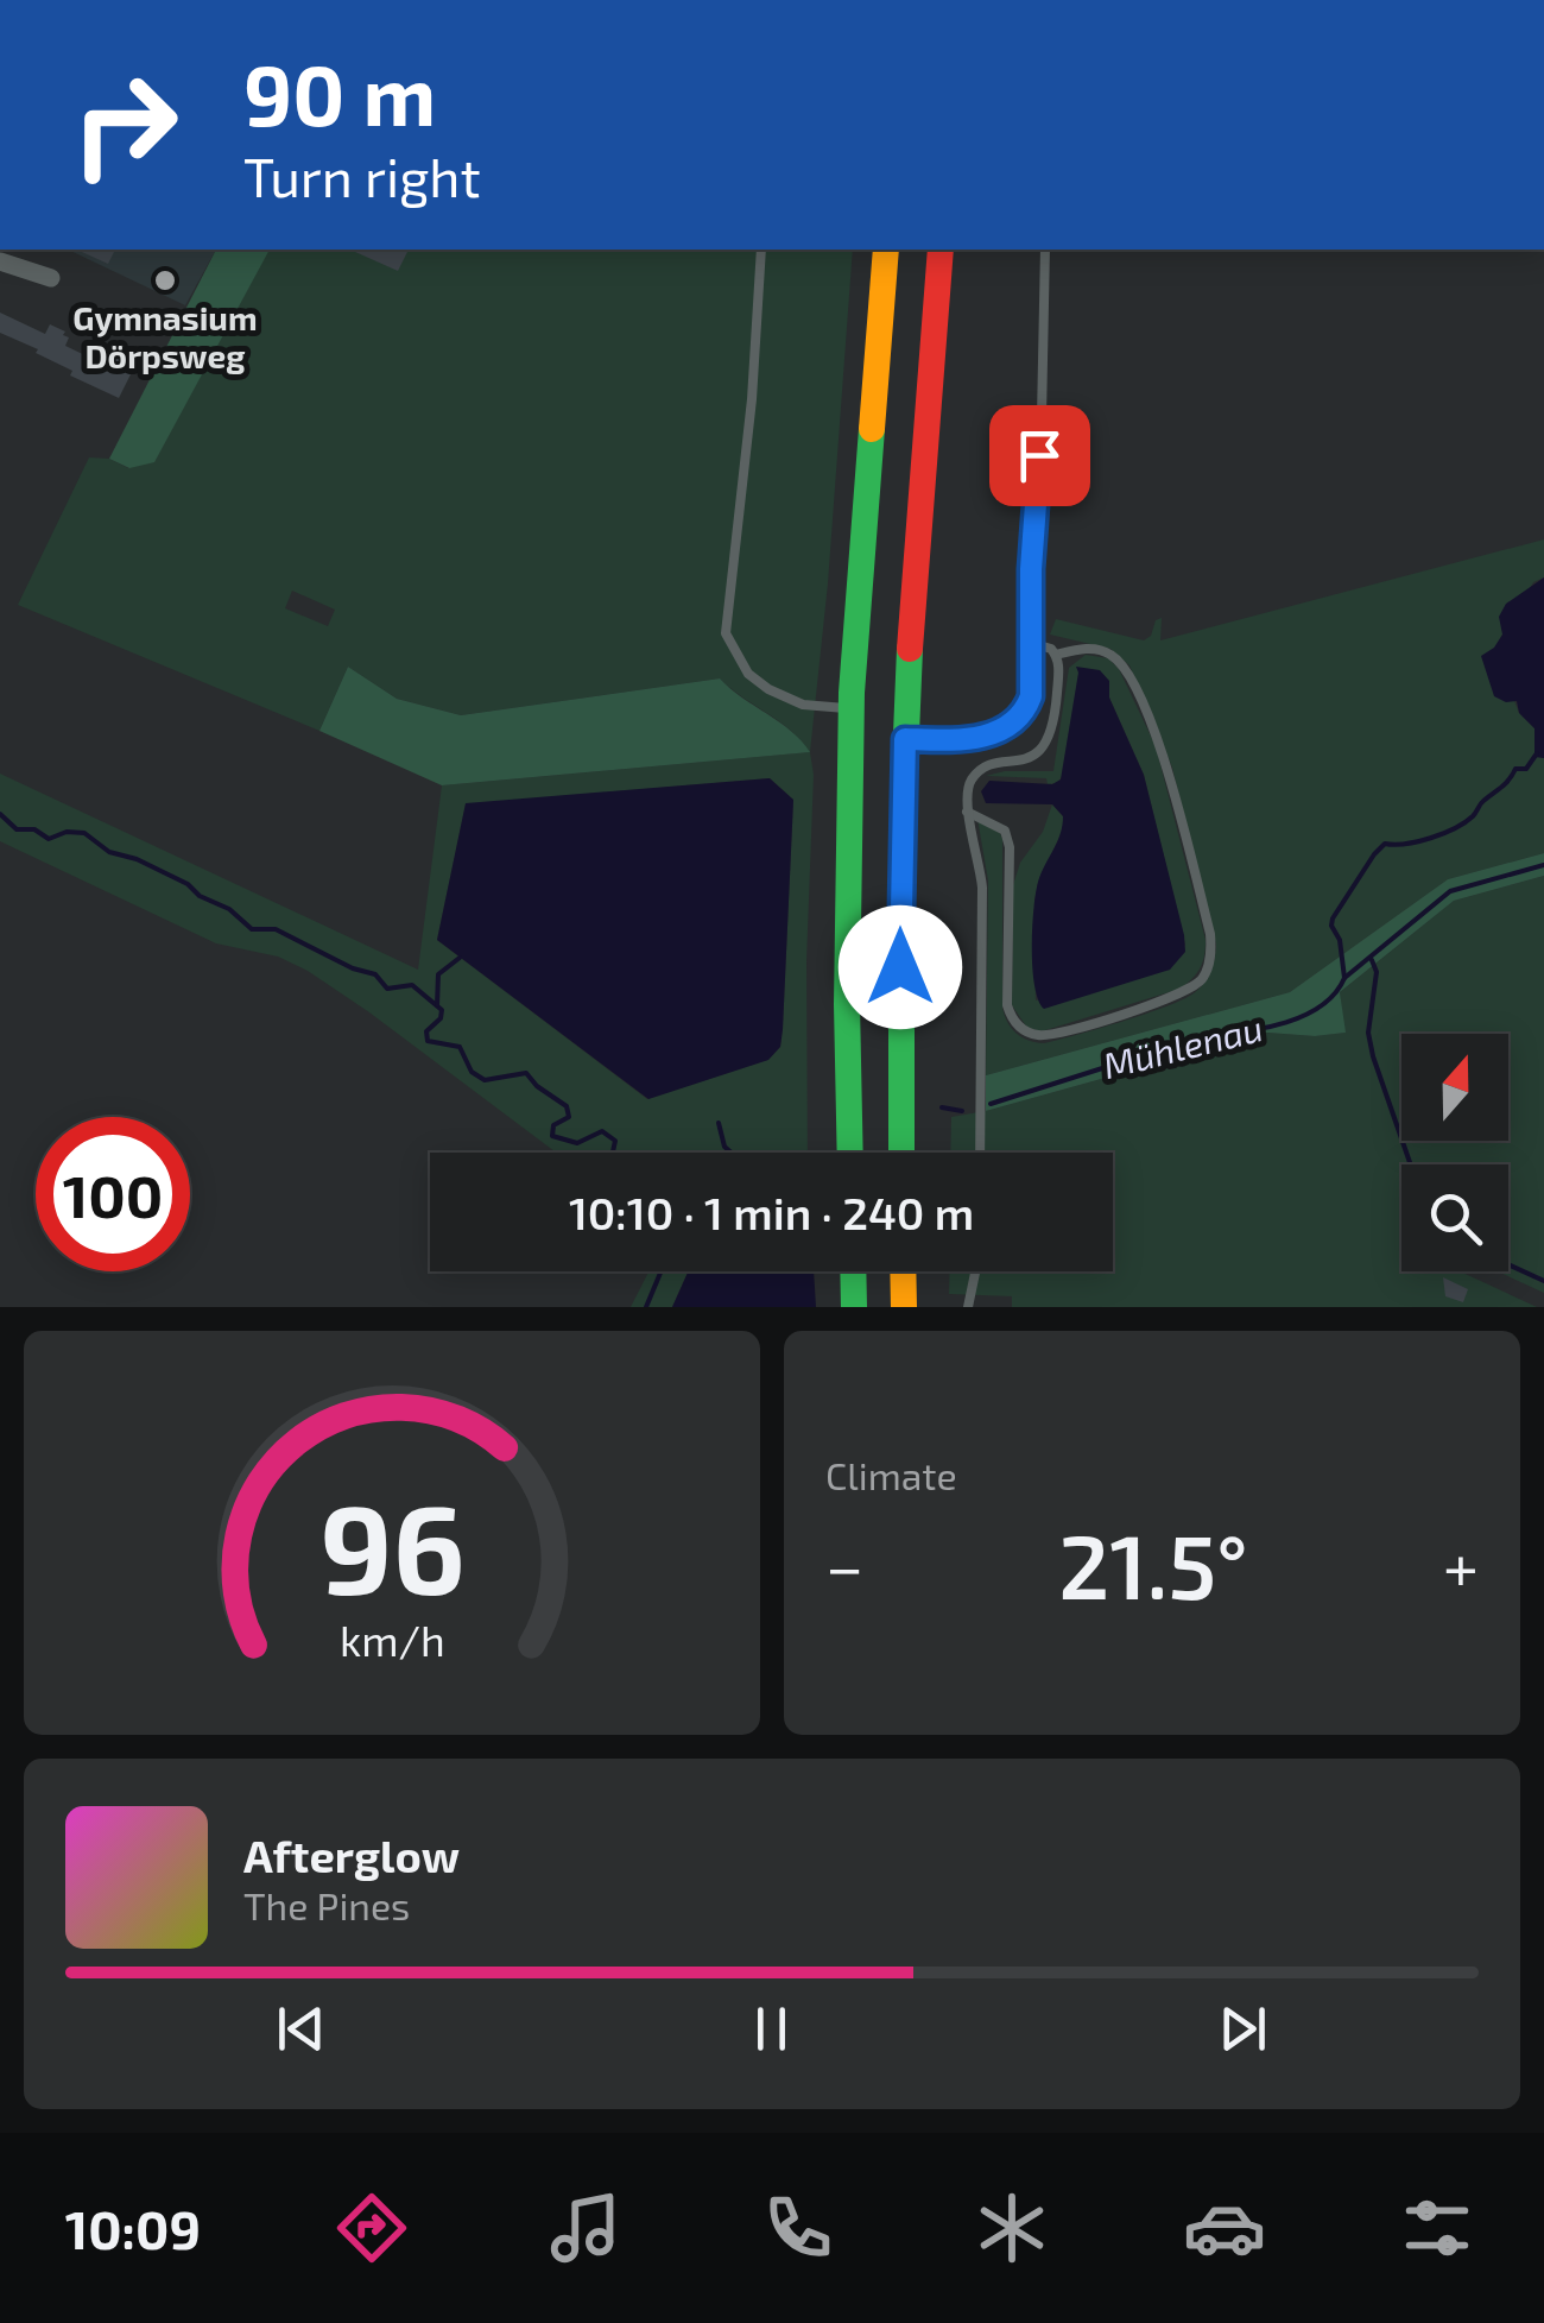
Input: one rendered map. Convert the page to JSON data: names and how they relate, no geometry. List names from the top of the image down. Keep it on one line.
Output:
{"water":["Mühlenau"],"places":["Gymnasium Dörpsweg"],"north":"top","page":{"turn":["90 m","Turn right"],"limit":"100","trip":"10:10 · 1 min · 240 m","tile":"Climate","heat":["−","21.5°","+"],"song":["Afterglow","The Pines"],"tabs":"10:09","gauge":["96","km/h"]}}
